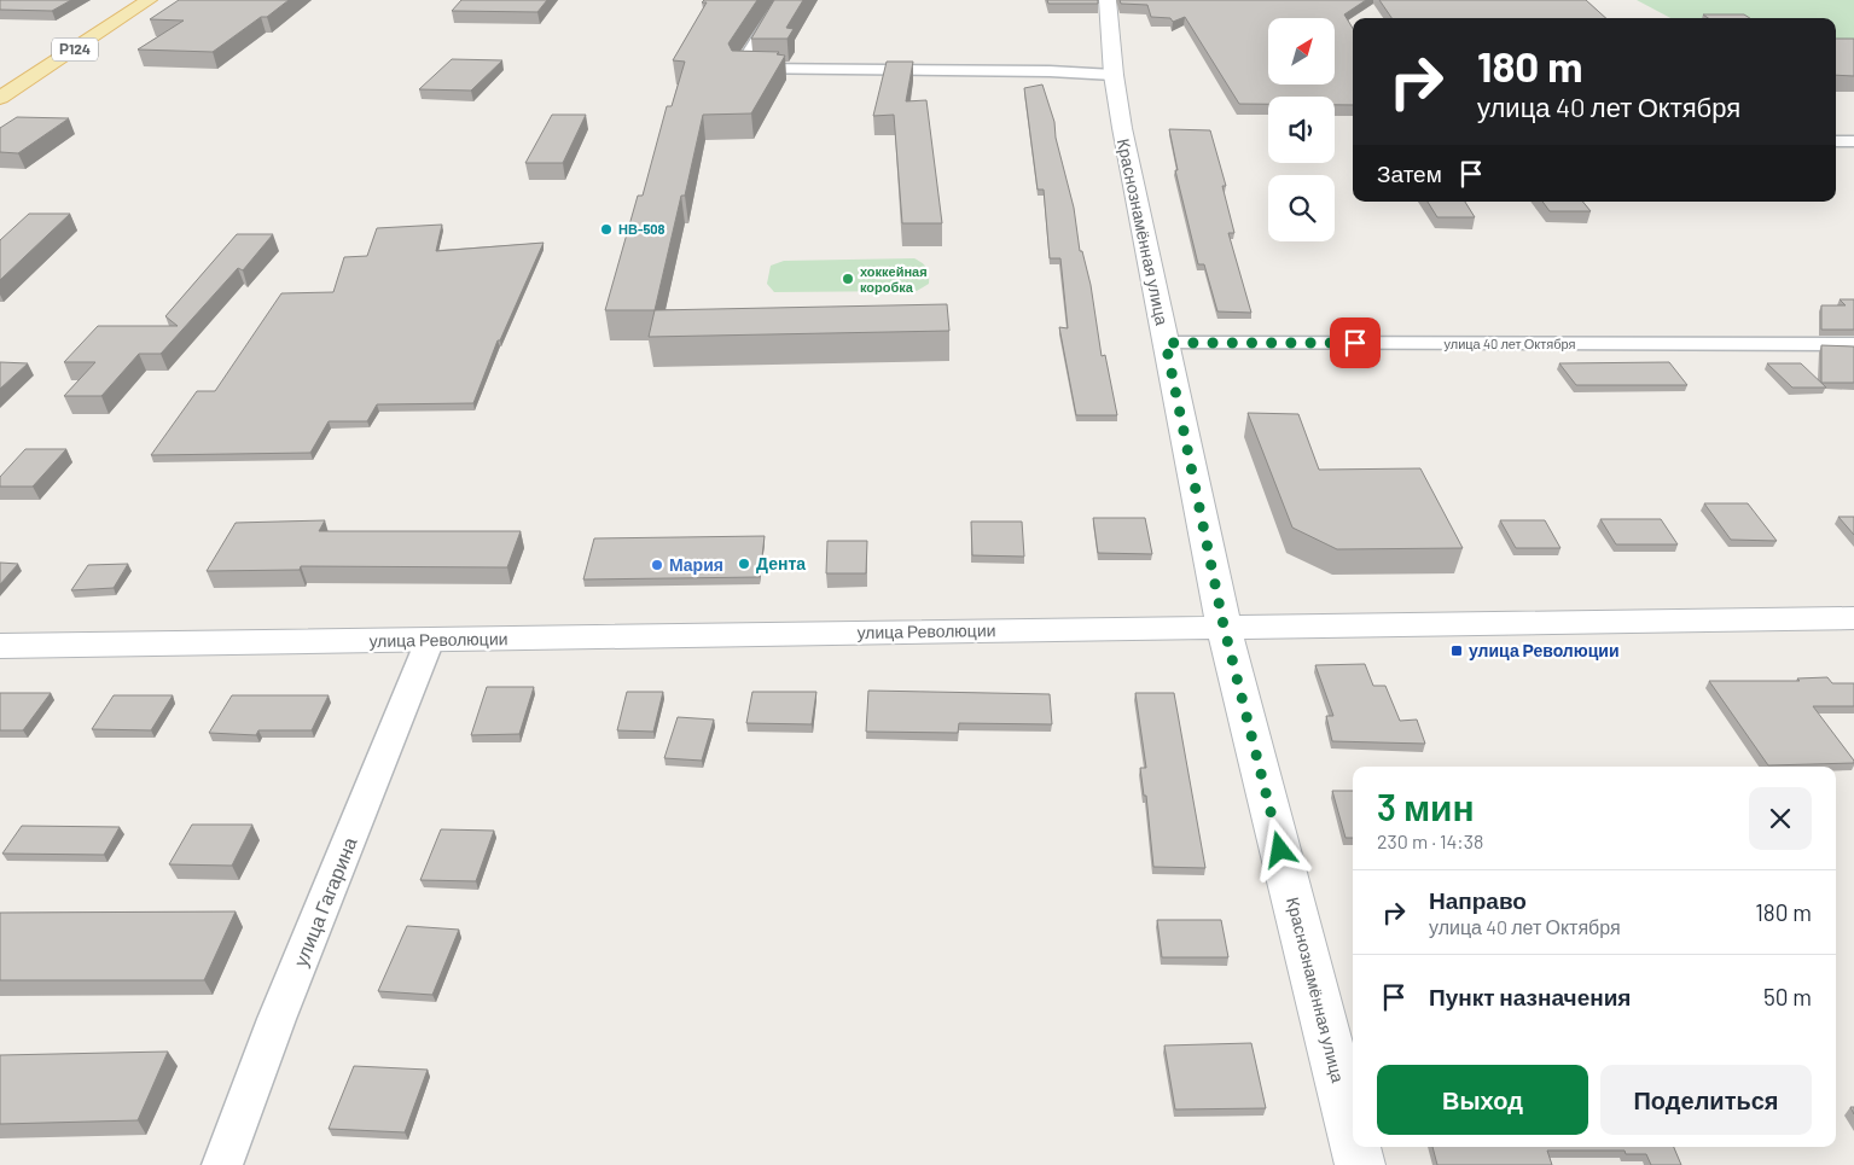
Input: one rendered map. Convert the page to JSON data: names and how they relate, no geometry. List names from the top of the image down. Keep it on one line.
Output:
{"streets":{"main road":["Р124"],"street":["Краснознамённая улица","улица 40 лет Октября","улица Революции","улица Гагарина"]},"crossings":[["Краснознамённая улица","улица 40 лет Октября"],["Краснознамённая улица","улица Революции"],["улица Революции","улица Гагарина"]],"places":{"other":["НВ-508","хоккейная коробка","Дента","Мария"],"transit":["улица Революции"]},"north":"top right","page":{"turn":["180 m","улица 40 лет Октября"],"then":"Затем","heading":["3 мин","230 m · 14:38"],"list":[{"name":"Направо","note":"улица 40 лет Октября","value":"180 m"},{"name":"Пункт назначения","value":"50 m"}],"buttons":["Выход","Поделиться"]}}
